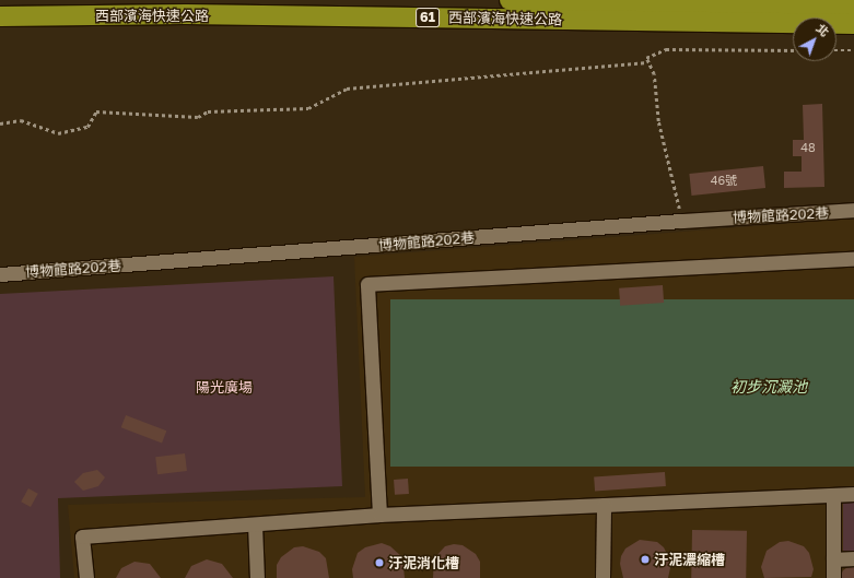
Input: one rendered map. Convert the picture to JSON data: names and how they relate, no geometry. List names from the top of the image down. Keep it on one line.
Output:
{"streets":{"highway":["西部濱海快速公路","61"],"lane":["博物館路202巷"]},"water":["初步沉澱池"],"parks":["陽光廣場"],"places":["汙泥濃縮槽","汙泥消化槽"],"house_numbers":["48","46號"],"north":"top right"}
